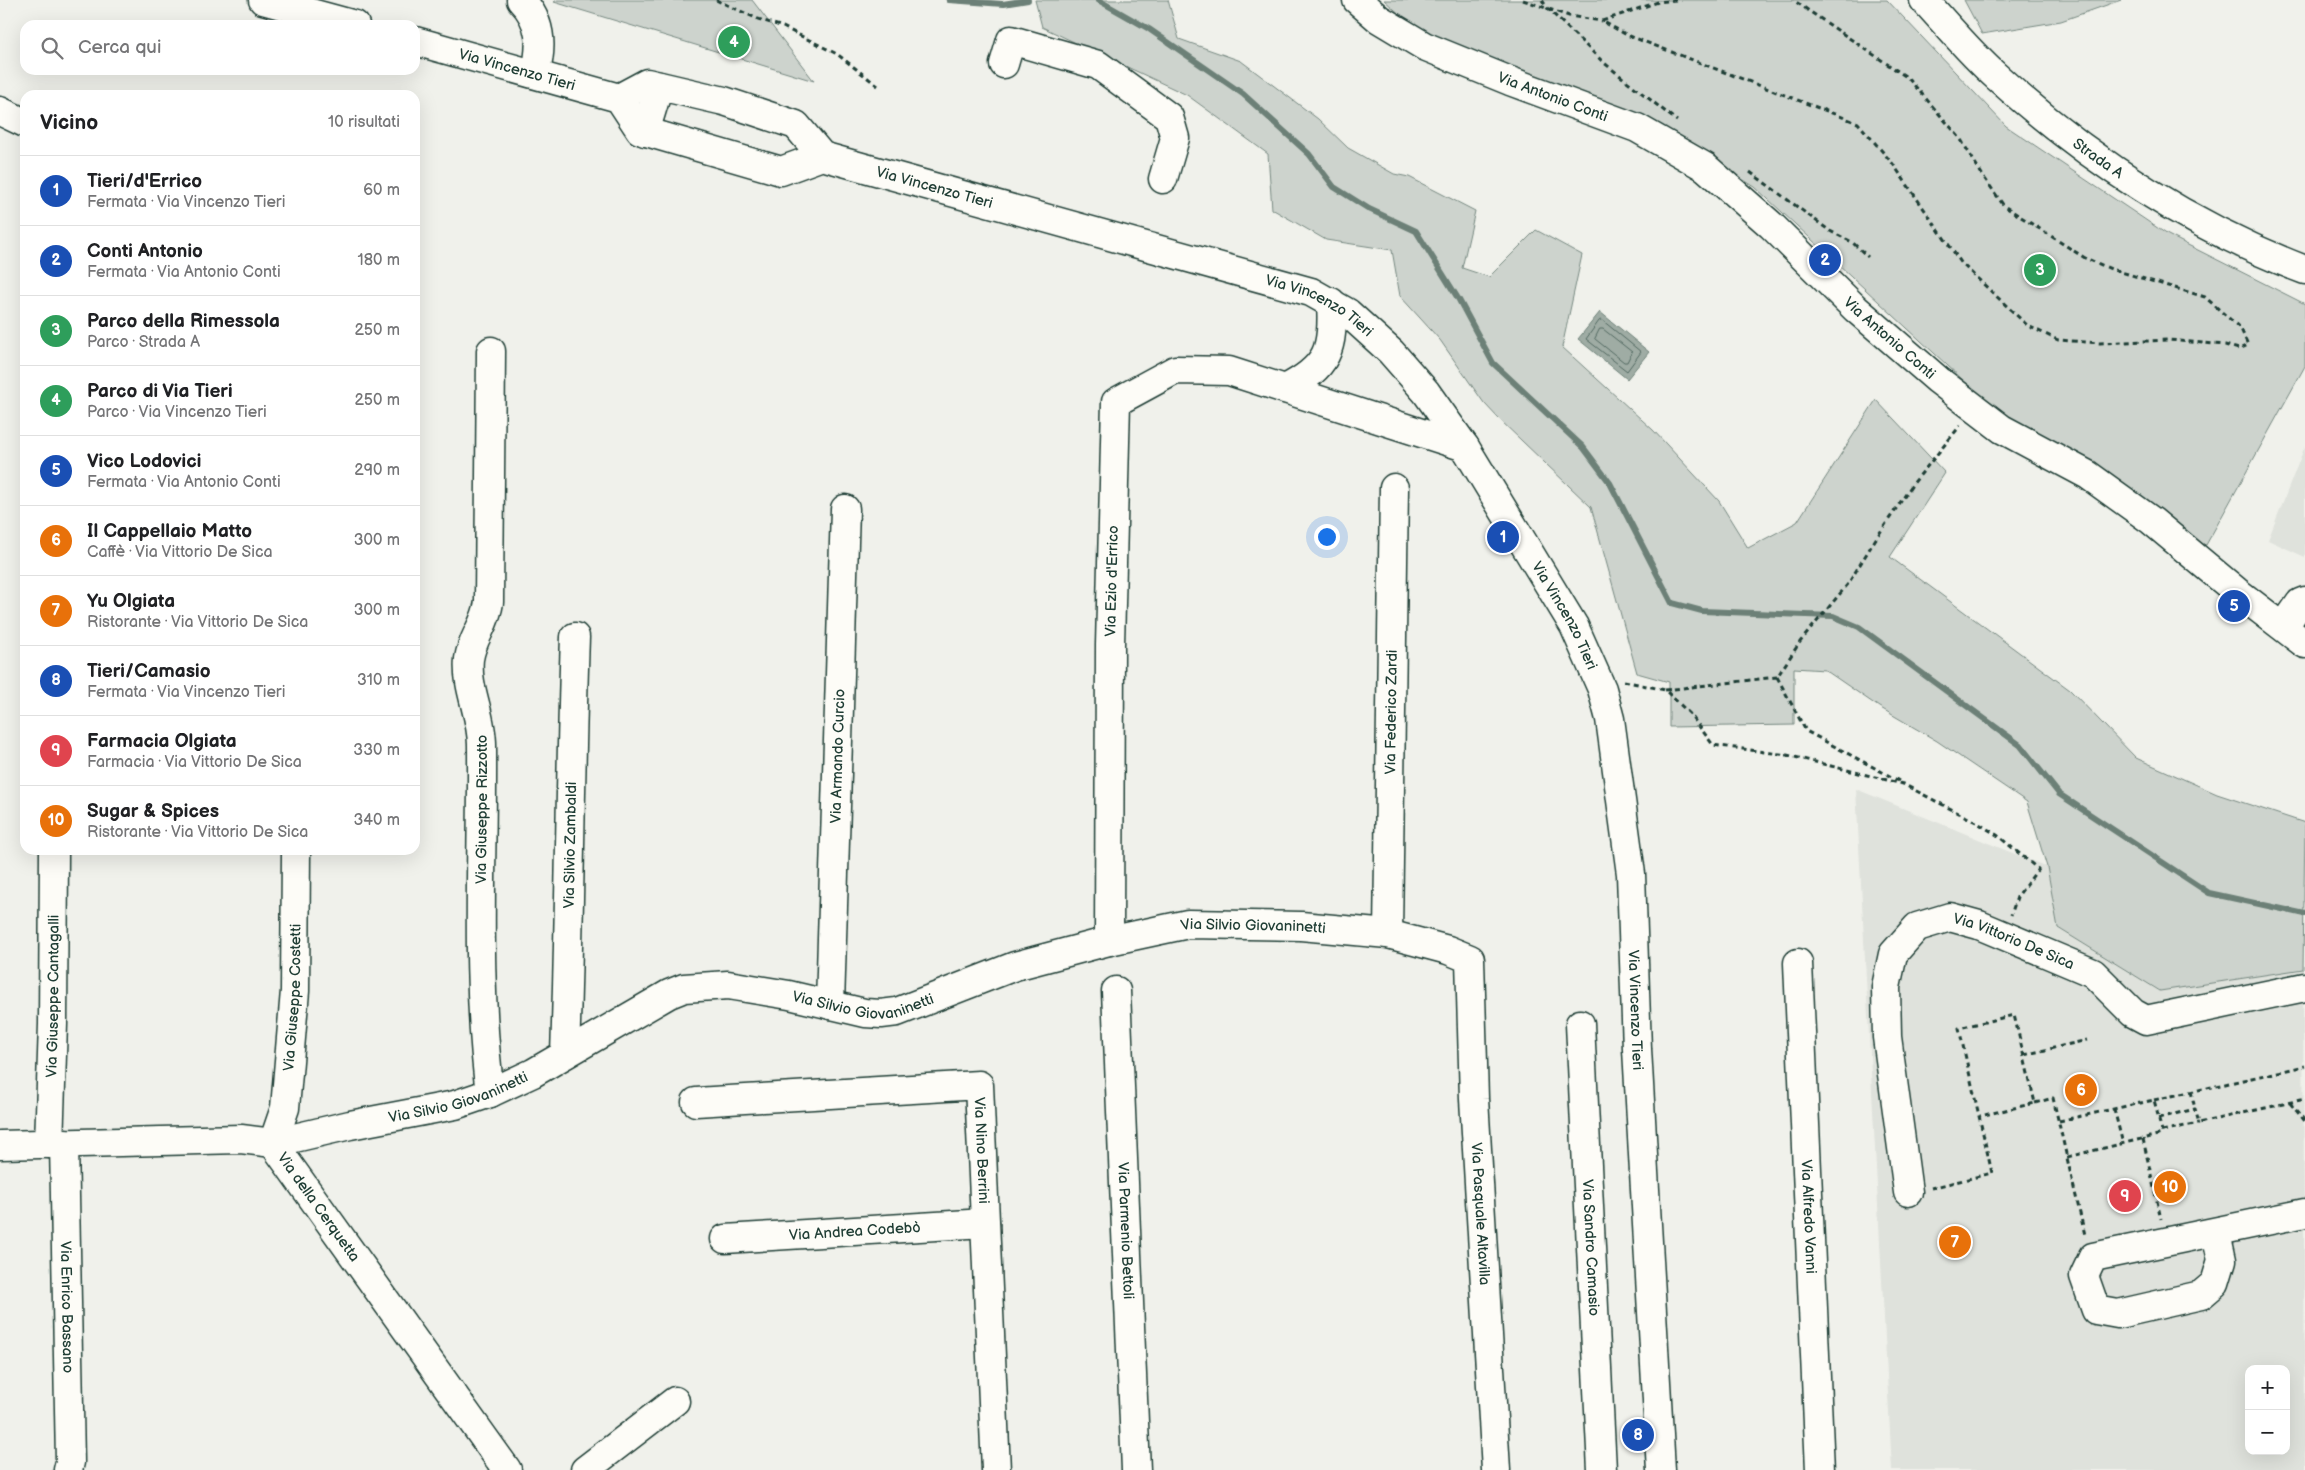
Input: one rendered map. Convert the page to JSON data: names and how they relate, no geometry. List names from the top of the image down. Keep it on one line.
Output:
{"streets":{"street":["Via Vincenzo Tieri","Via Antonio Conti","Strada A","Via Ezio d'Errico","Via Federico Zardi","Via Armando Curcio","Via Giuseppe Rizzotto","Via Silvio Zambaldi","Via Silvio Giovaninetti","Via Vittorio De Sica","Via Giuseppe Cantagalli","Via Giuseppe Costetti","Via Nino Berrini","Via della Cerquetta","Via Pasquale Altavilla","Via Alfredo Vanni","Via Andrea Codebò","Via Parmenio Bettoli","Via Sandro Camasio","Via Enrico Bassano"]},"crossings":[["Via Vincenzo Tieri","Via Ezio d'Errico"],["Via Ezio d'Errico","Via Silvio Giovaninetti"],["Via Federico Zardi","Via Silvio Giovaninetti"],["Via Armando Curcio","Via Silvio Giovaninetti"],["Via Giuseppe Rizzotto","Via Silvio Giovaninetti"],["Via Silvio Zambaldi","Via Silvio Giovaninetti"],["Via Silvio Giovaninetti","Via Giuseppe Costetti"],["Via Silvio Giovaninetti","Via della Cerquetta"],["Via Silvio Giovaninetti","Via Pasquale Altavilla"],["Via Giuseppe Cantagalli","Via della Cerquetta"],["Via Giuseppe Cantagalli","Via Enrico Bassano"],["Via Giuseppe Costetti","Via della Cerquetta"],["Via Nino Berrini","Via Andrea Codebò"],["Via della Cerquetta","Via Enrico Bassano"]],"page":{"search":"Cerca qui","pins":["4","2","3","1","5","6","10","9","7","8"],"heading":["Vicino","10 risultati"],"list":[{"mark":"1","name":"Tieri/d'Errico","note":"Fermata · Via Vincenzo Tieri","value":"60 m"},{"mark":"2","name":"Conti Antonio","note":"Fermata · Via Antonio Conti","value":"180 m"},{"mark":"3","name":"Parco della Rimessola","note":"Parco · Strada A","value":"250 m"},{"mark":"4","name":"Parco di Via Tieri","note":"Parco · Via Vincenzo Tieri","value":"250 m"},{"mark":"5","name":"Vico Lodovici","note":"Fermata · Via Antonio Conti","value":"290 m"},{"mark":"6","name":"Il Cappellaio Matto","note":"Caffè · Via Vittorio De Sica","value":"300 m"},{"mark":"7","name":"Yu Olgiata","note":"Ristorante · Via Vittorio De Sica","value":"300 m"},{"mark":"8","name":"Tieri/Camasio","note":"Fermata · Via Vincenzo Tieri","value":"310 m"},{"mark":"9","name":"Farmacia Olgiata","note":"Farmacia · Via Vittorio De Sica","value":"330 m"},{"mark":"10","name":"Sugar & Spices","note":"Ristorante · Via Vittorio De Sica","value":"340 m"}],"map_buttons":["+","−"]}}
